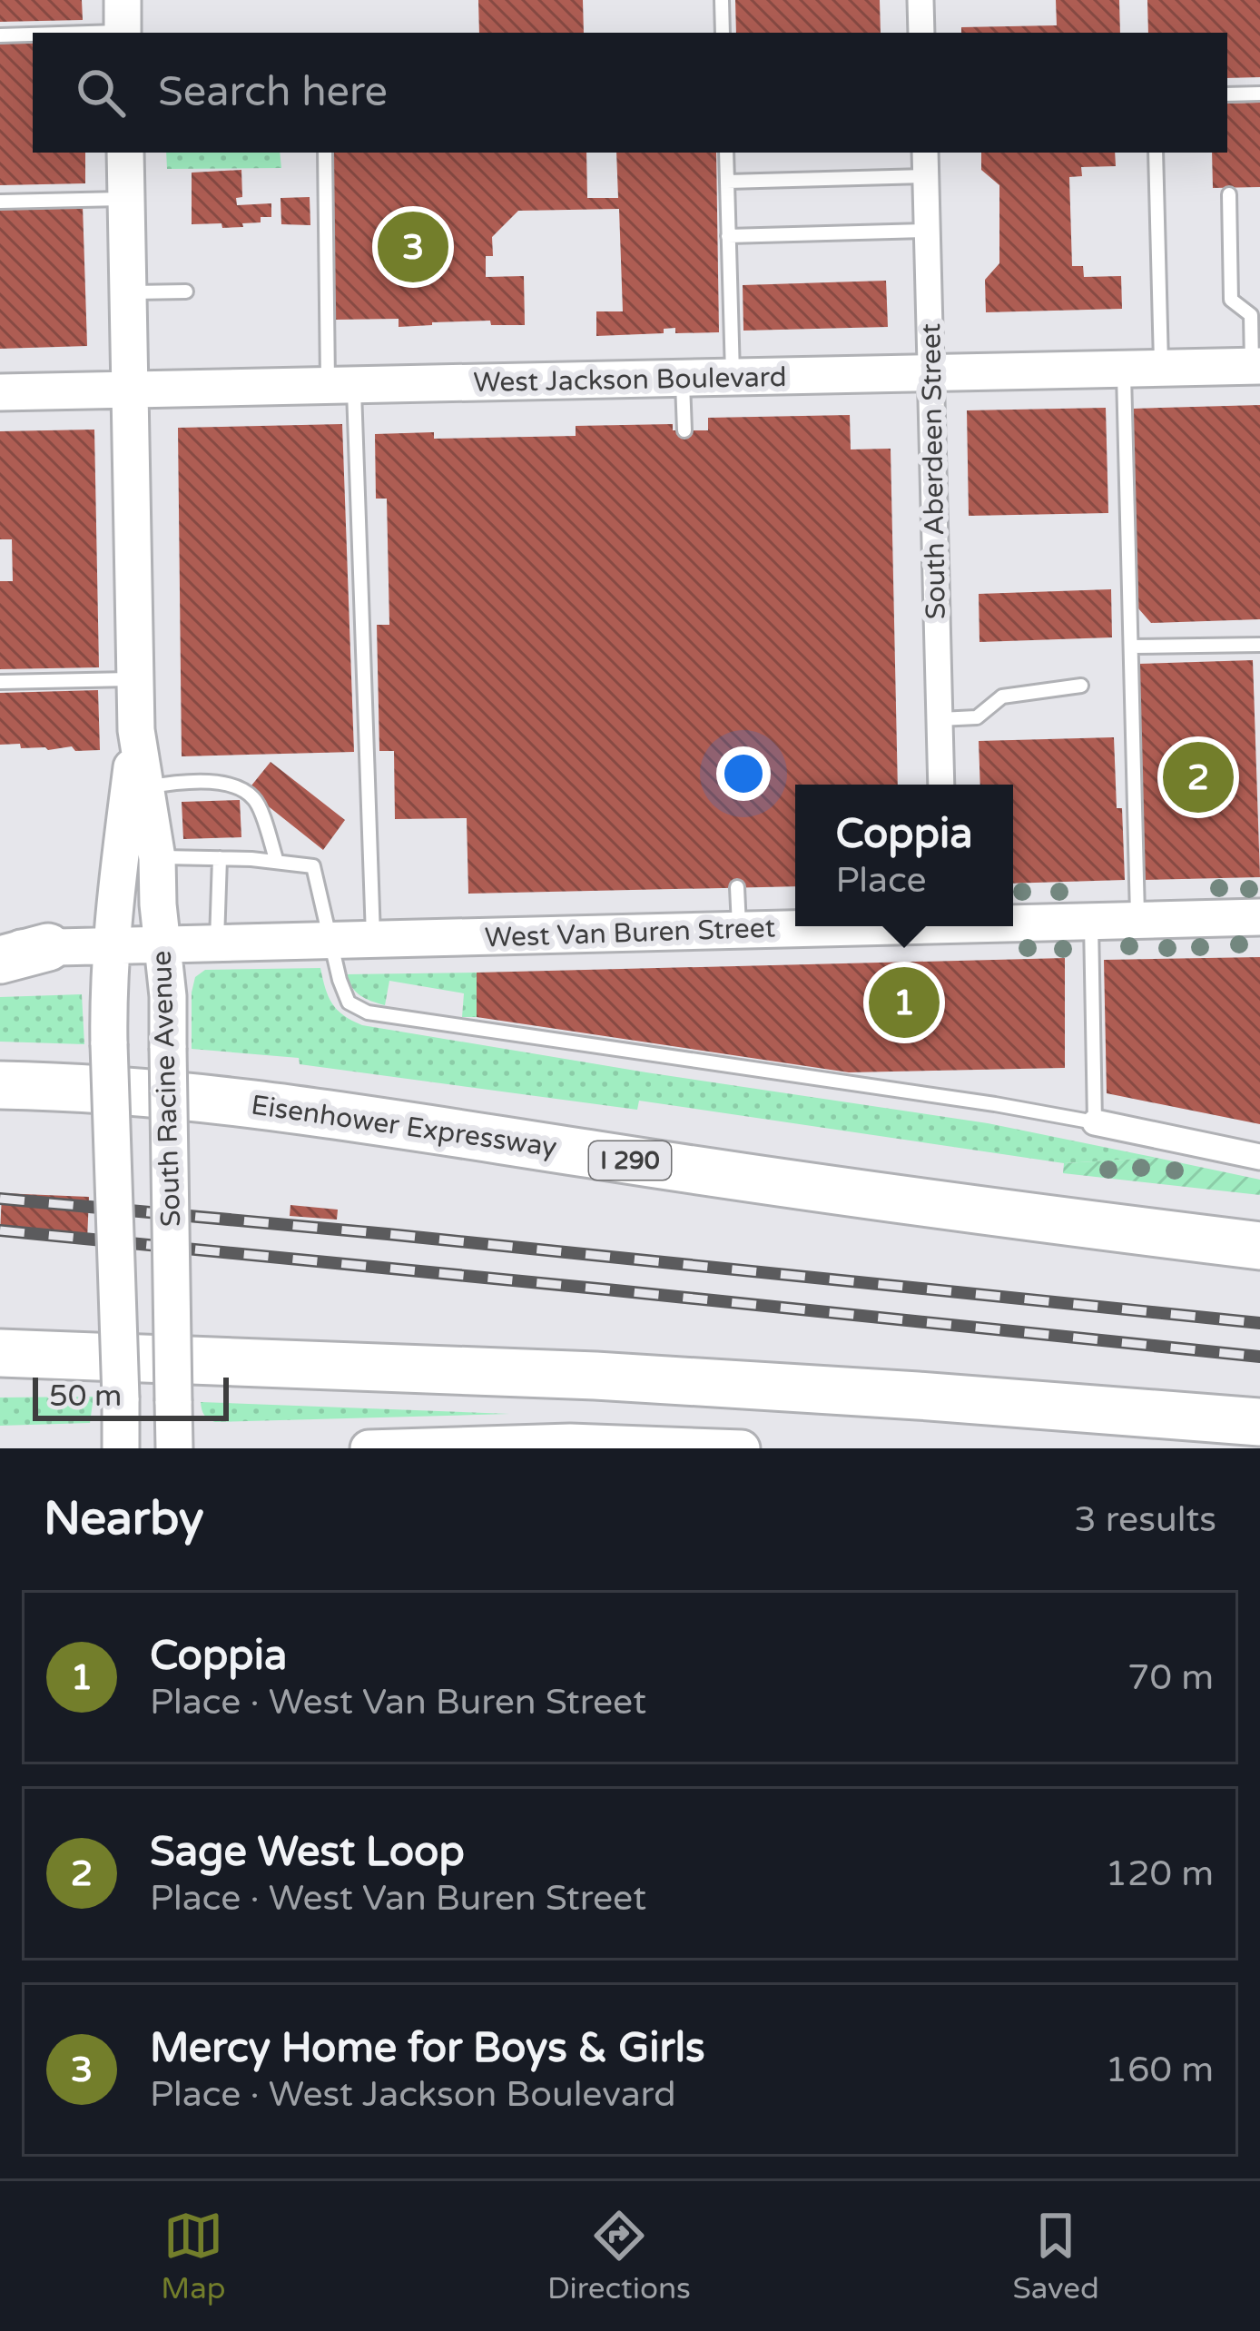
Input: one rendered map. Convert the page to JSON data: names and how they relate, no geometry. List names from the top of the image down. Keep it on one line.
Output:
{"streets":{"highway":["Eisenhower Expressway","I 290"],"street":["West Jackson Boulevard","South Aberdeen Street","West Van Buren Street","South Racine Avenue"]},"crossings":[["West Jackson Boulevard","South Aberdeen Street"],["West Jackson Boulevard","South Racine Avenue"],["West Van Buren Street","South Racine Avenue"]],"scale_bar":"50 m","page":{"search":"Search here","pins":["3","2","1"],"popup":["Coppia","Place"],"scale":"50 m","heading":["Nearby","3 results"],"list":[{"mark":"1","name":"Coppia","note":"Place · West Van Buren Street","value":"70 m"},{"mark":"2","name":"Sage West Loop","note":"Place · West Van Buren Street","value":"120 m"},{"mark":"3","name":"Mercy Home for Boys & Girls","note":"Place · West Jackson Boulevard","value":"160 m"}],"nav":["Map","Directions","Saved"]}}
